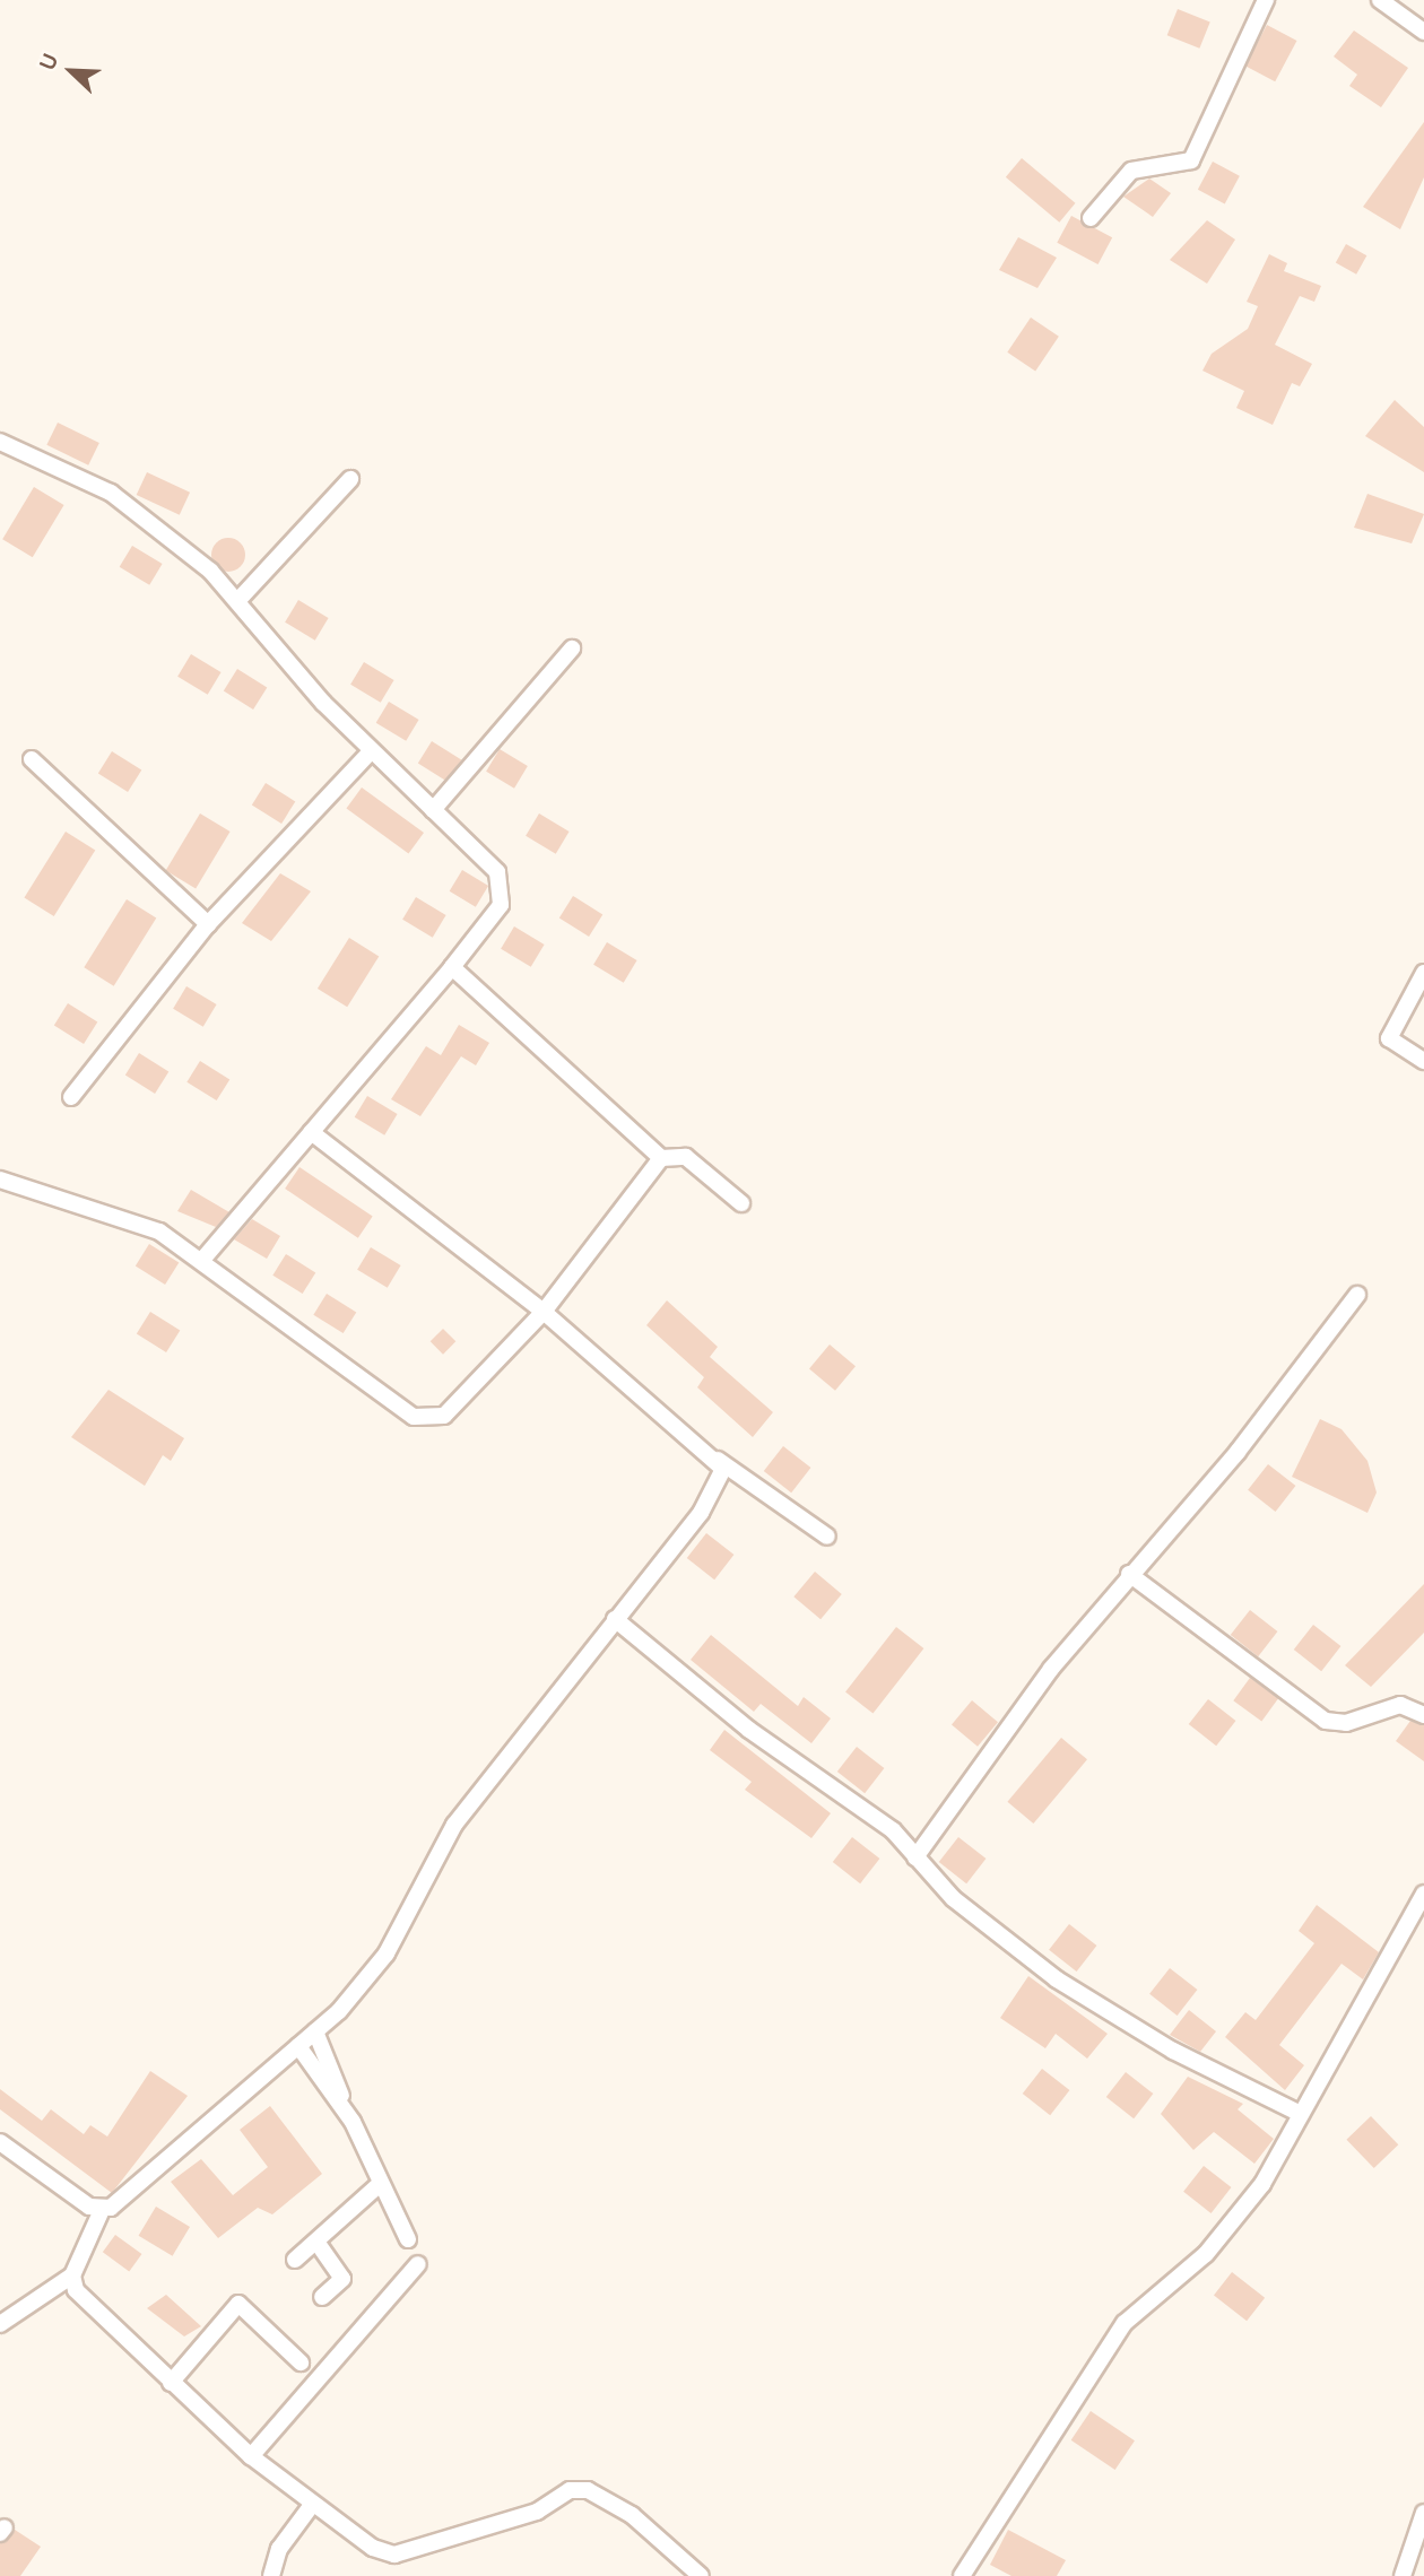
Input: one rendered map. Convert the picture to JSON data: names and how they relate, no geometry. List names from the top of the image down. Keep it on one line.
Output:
{"north":"top left"}
